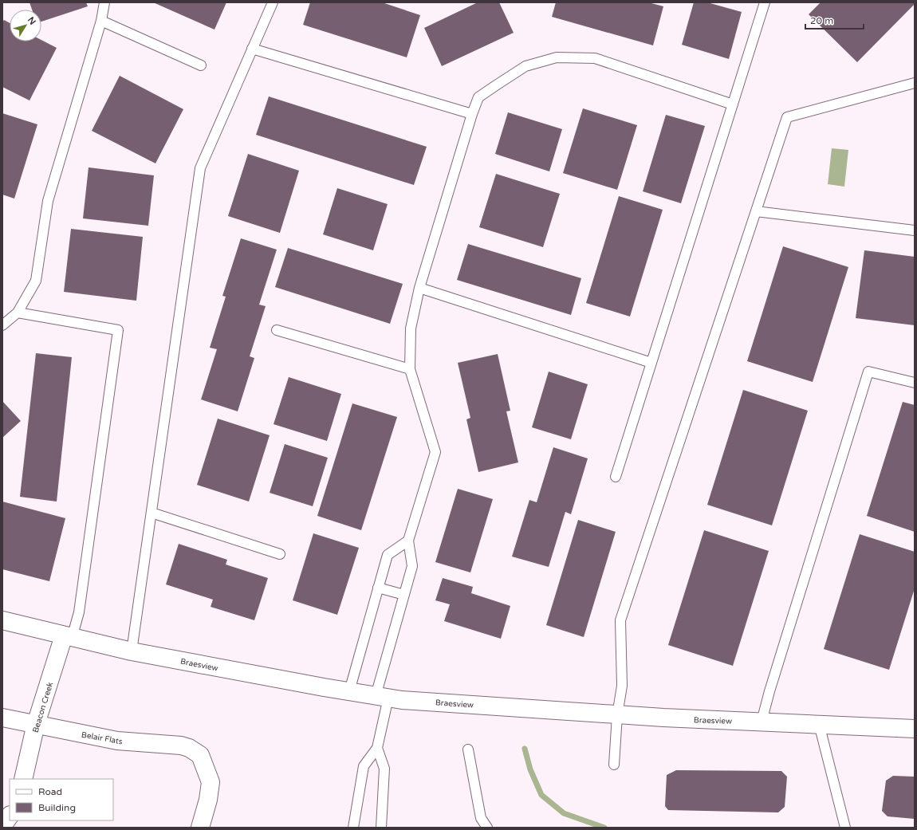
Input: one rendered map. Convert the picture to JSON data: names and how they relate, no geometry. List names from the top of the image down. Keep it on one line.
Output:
{"streets":{"street":["Braesview","Beacon Creek","Belair Flats"]},"crossings":[["Braesview","Beacon Creek"],["Beacon Creek","Belair Flats"]],"legend":["Road","Building"],"scale_bar":"20 m","north":"top right"}
